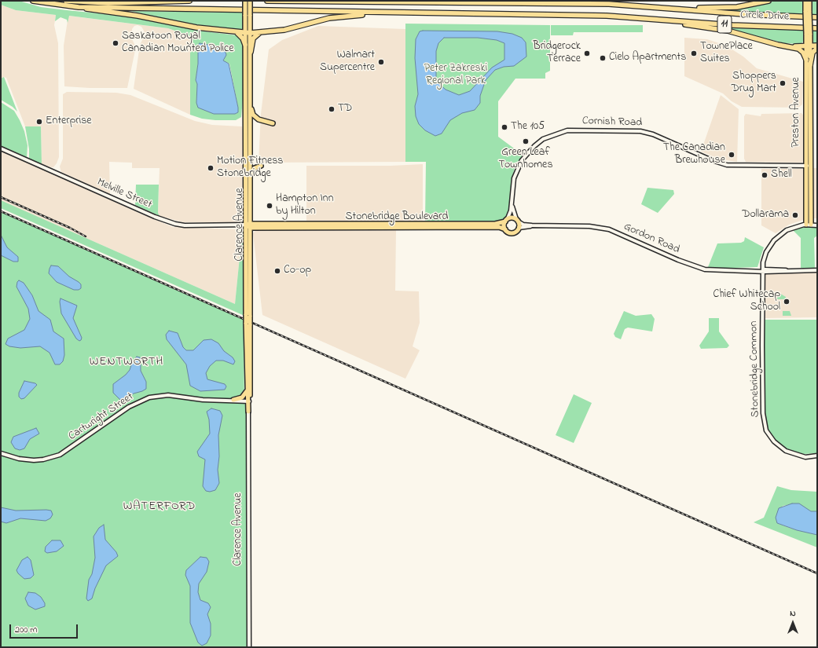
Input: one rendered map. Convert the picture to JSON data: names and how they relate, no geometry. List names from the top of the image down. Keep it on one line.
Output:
{"streets":{"highway":["Circle Drive","11"],"main road":["Preston Avenue","Stonebridge Boulevard","Clarence Avenue"],"street":["Cornish Road","Melville Street","Gordon Road","Stonebridge Common","Cartwright Street"]},"crossings":[["Preston Avenue","Cornish Road"],["Preston Avenue","Stonebridge Common"],["Cornish Road","Stonebridge Boulevard"],["Cornish Road","Gordon Road"],["Melville Street","Stonebridge Boulevard"],["Melville Street","Clarence Avenue"],["Stonebridge Boulevard","Clarence Avenue"],["Stonebridge Boulevard","Gordon Road"],["Clarence Avenue","Cartwright Street"],["Gordon Road","Stonebridge Common"]],"districts":["WENTWORTH","WATERFORD"],"parks":["Peter Zakreski Regional Park"],"places":["Saskatoon Royal Canadian Mounted Police","Bridgerock Terrace","TownePlace Suites","Cielo Apartments","Walmart Supercentre","Shoppers Drug Mart","TD","Enterprise","The 105","Green Leaf Townhomes","The Canadian Brewhouse","Motion Fitness Stonebridge","Shell","Hampton Inn by Hilton","Dollarama","Co-op","Chief Whitecap School"],"scale_bar":"200 m","north":"top"}
